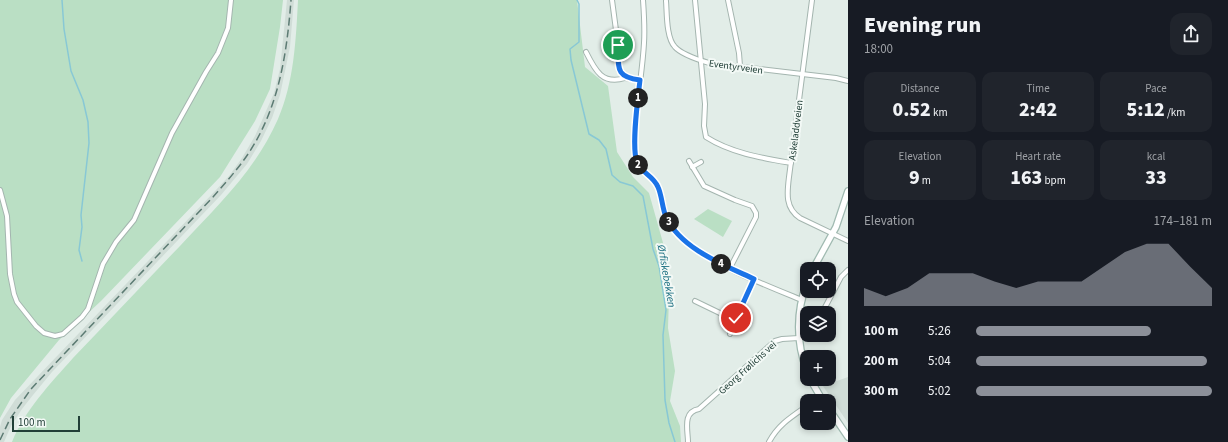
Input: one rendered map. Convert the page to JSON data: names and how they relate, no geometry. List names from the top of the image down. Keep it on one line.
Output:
{"streets":{"street":["Eventyrveien","Askeladdveien","Georg Frølichs vei"]},"crossings":[["Eventyrveien","Askeladdveien"]],"water":["Ørfiskebekken"],"scale_bar":"100 m","page":{"heading":["Evening run","18:00"],"stats":[["Distance","0.52 km"],["Time","2:42"],["Pace","5:12 /km"],["Elevation","9 m"],["Heart rate","163 bpm"],["kcal","33"]],"pins":["1","2","3","4"],"chart":["Elevation","174–181 m"],"map_buttons":["+","−"],"list":[{"name":"100 m","note":"5:26"},{"name":"200 m","note":"5:04"},{"name":"300 m","note":"5:02"}],"scale":"100 m"}}
